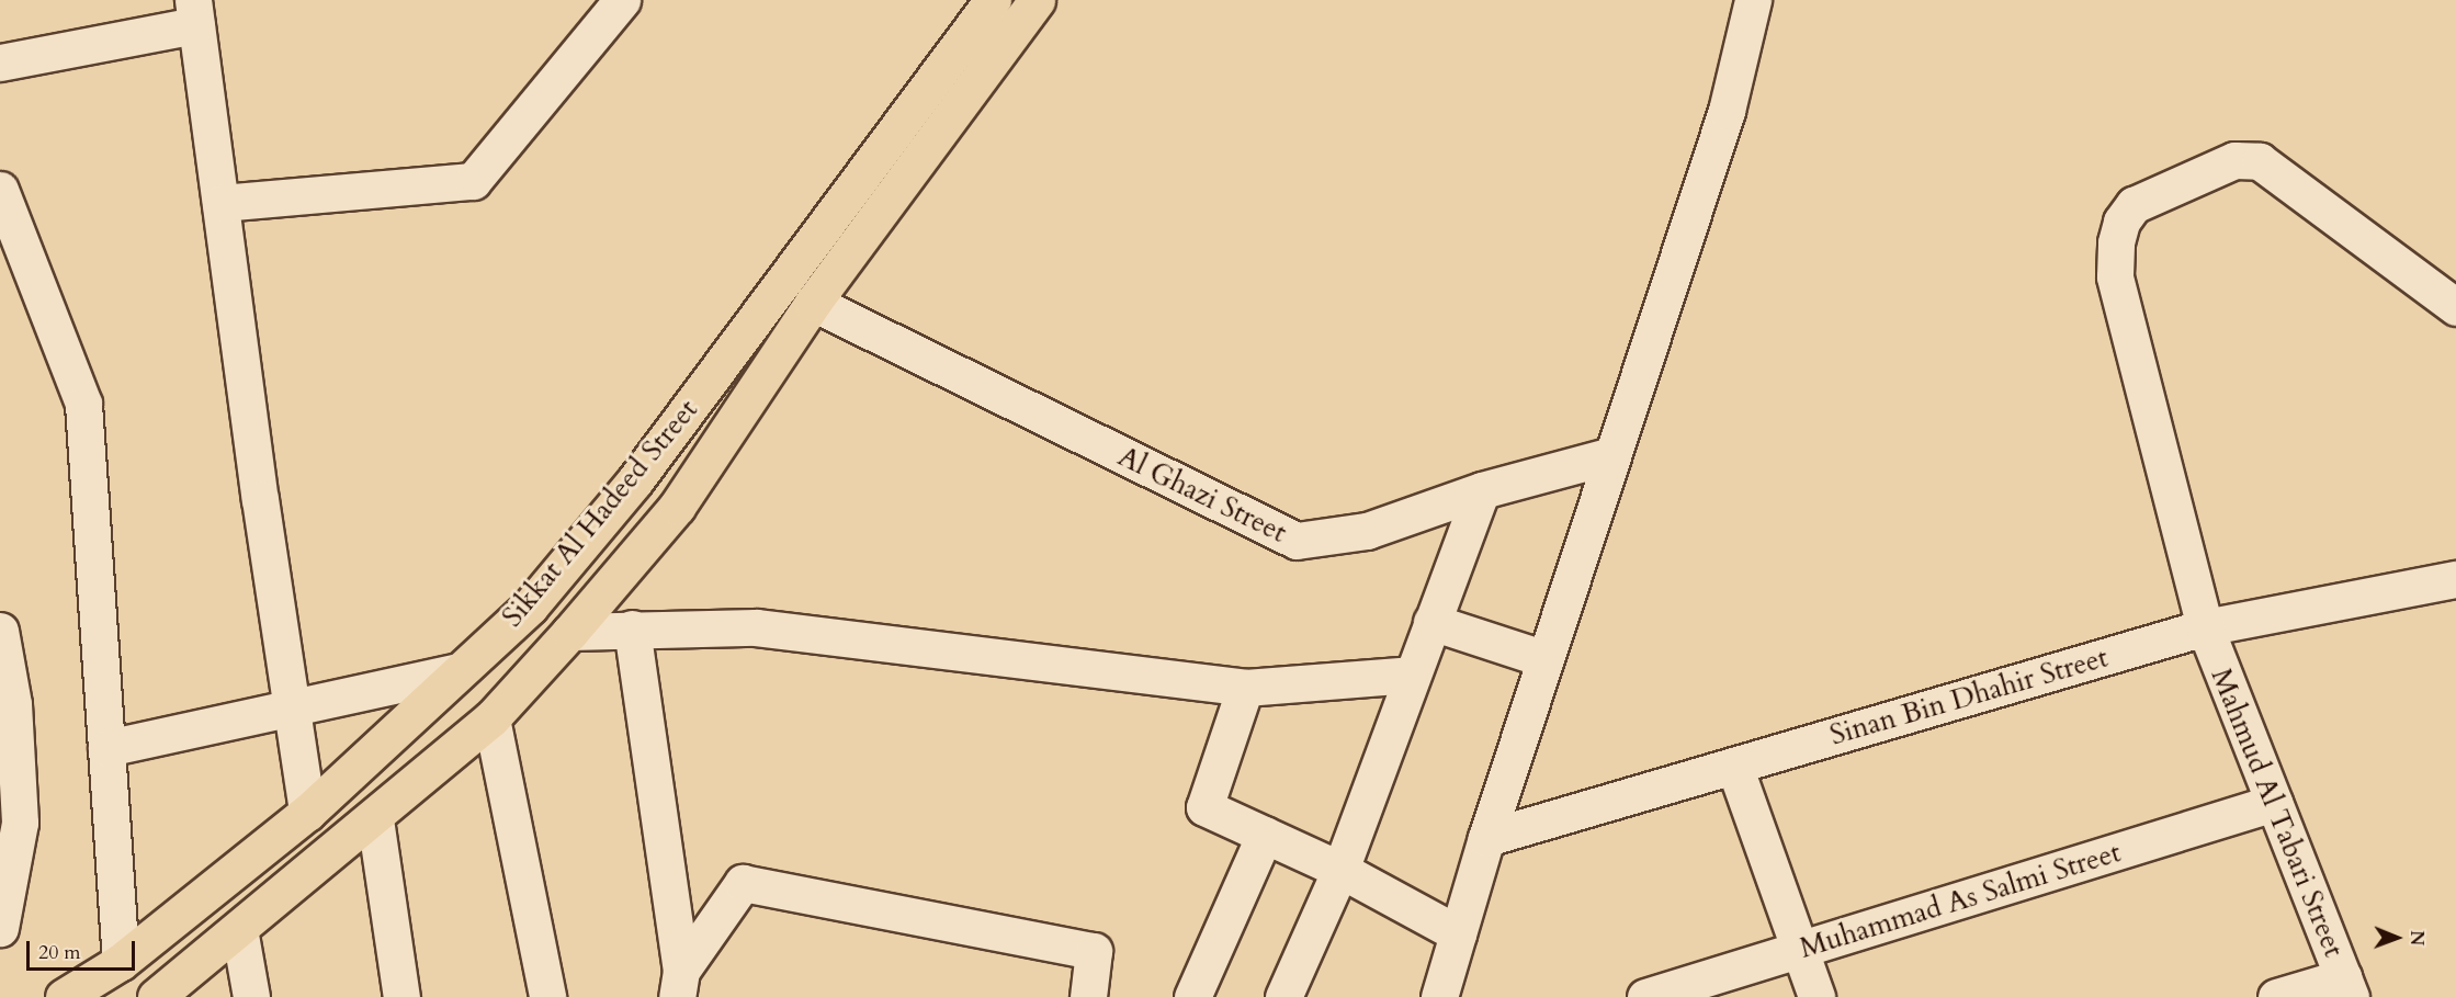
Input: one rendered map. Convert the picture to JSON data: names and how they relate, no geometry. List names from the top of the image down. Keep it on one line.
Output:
{"streets":{"main road":["Sikkat Al Hadeed Street"],"street":["Al Ghazi Street","Sinan Bin Dhahir Street","Mahmud Al Tabari Street","Muhammad As Salmi Street"]},"crossings":[["Al Ghazi Street","Sikkat Al Hadeed Street"],["Sinan Bin Dhahir Street","Mahmud Al Tabari Street"],["Mahmud Al Tabari Street","Muhammad As Salmi Street"]],"scale_bar":"20 m","north":"right"}
